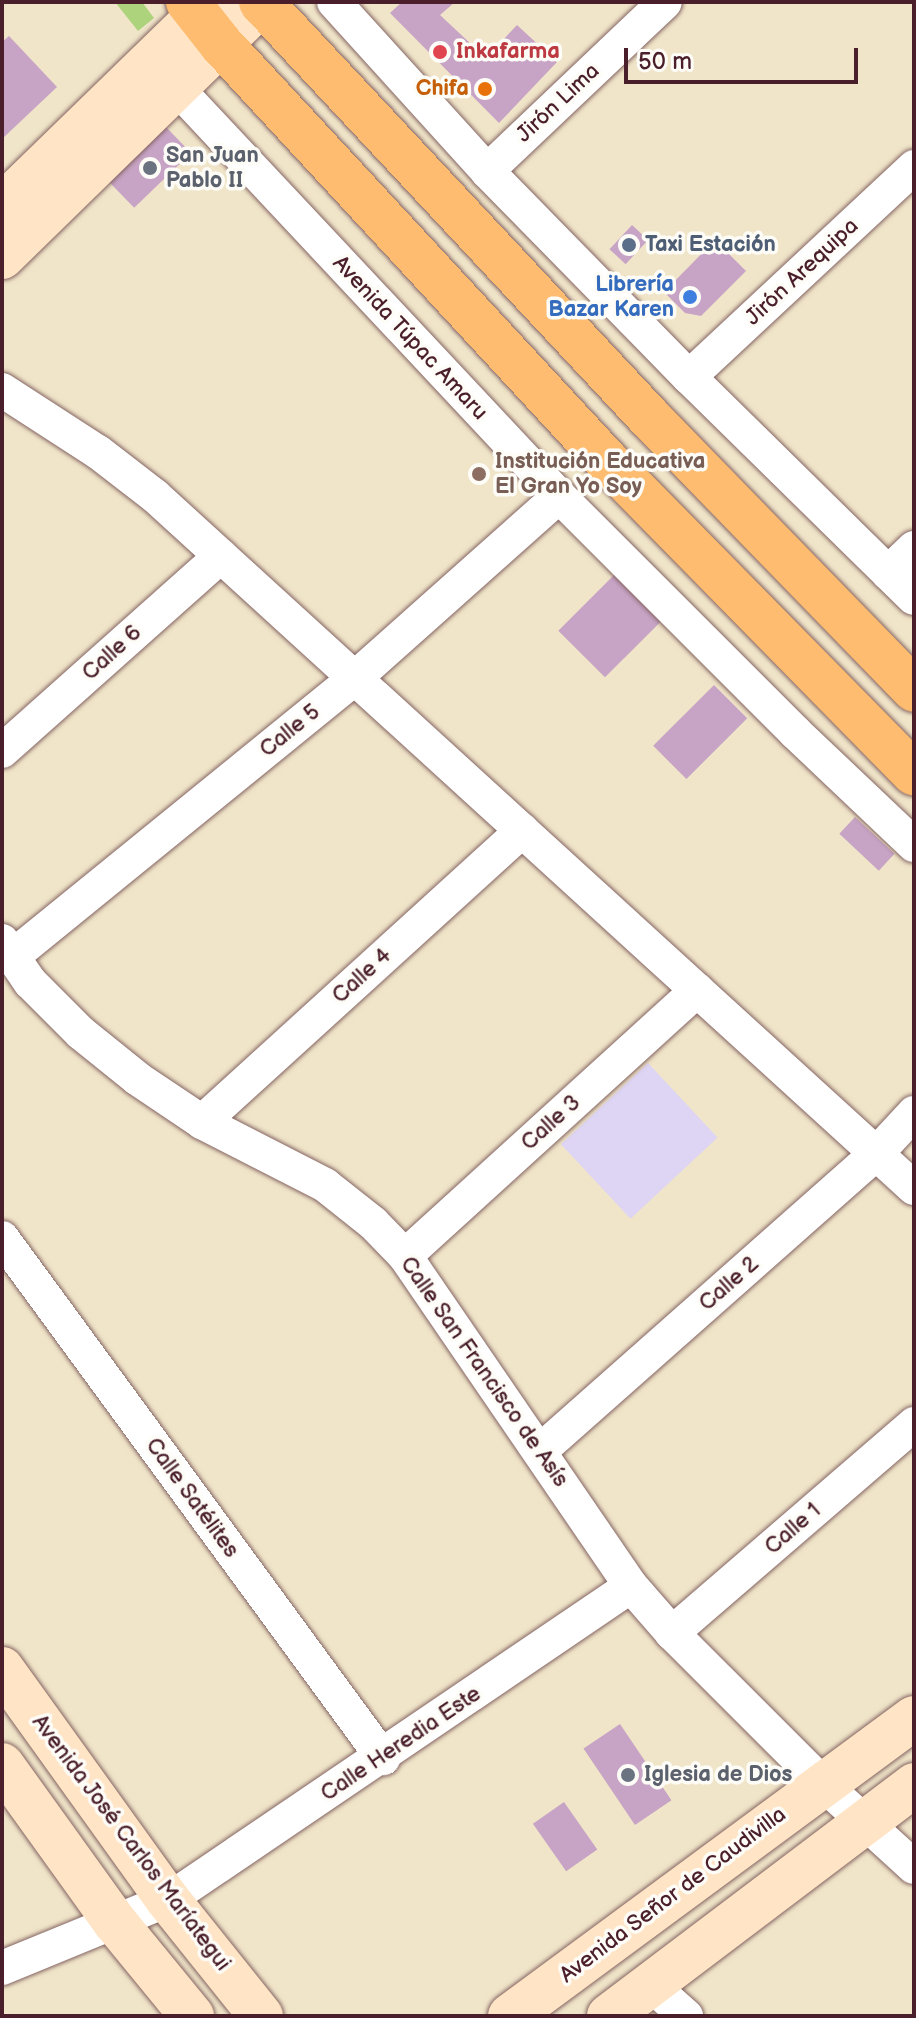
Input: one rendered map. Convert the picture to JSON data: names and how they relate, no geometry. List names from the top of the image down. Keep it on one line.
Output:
{"streets":{"street":["Jirón Lima","Jirón Arequipa","Avenida Túpac Amaru","Calle 6","Calle 5","Calle 4","Calle 3","Calle 2","Calle San Francisco de Asís","Calle Satélites","Calle 1","Calle Heredia Este","Avenida José Carlos Maríategui","Avenida Señor de Caudivilla"]},"crossings":[["Avenida Túpac Amaru","Calle 5"],["Calle 5","Calle San Francisco de Asís"],["Calle 4","Calle San Francisco de Asís"],["Calle 3","Calle San Francisco de Asís"],["Calle 2","Calle San Francisco de Asís"],["Calle San Francisco de Asís","Calle 1"],["Calle San Francisco de Asís","Calle Heredia Este"],["Calle San Francisco de Asís","Avenida Señor de Caudivilla"],["Calle Satélites","Calle Heredia Este"],["Calle Heredia Este","Avenida José Carlos Maríategui"]],"places":["Inkafarma","Chifa","San Juan Pablo II","Taxi Estación","Librería Bazar Karen","Institución Educativa El Gran Yo Soy","Iglesia de Dios"],"scale_bar":"50 m"}
